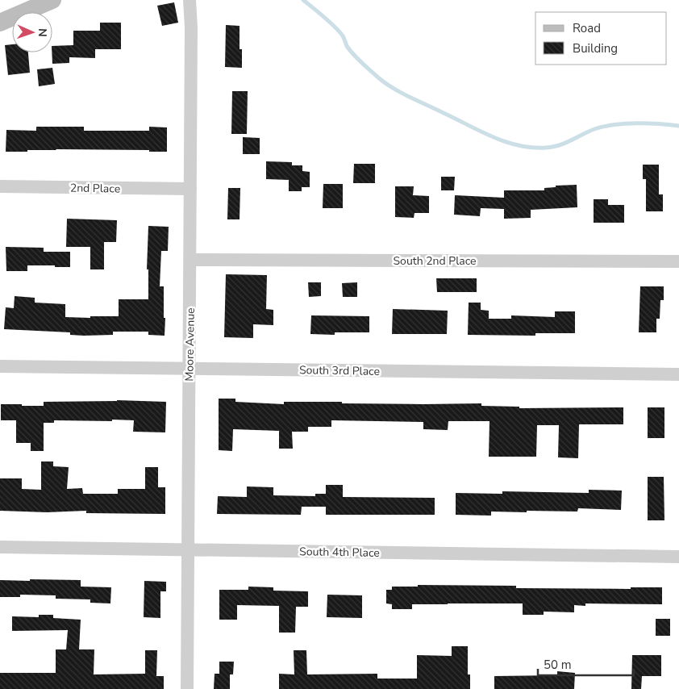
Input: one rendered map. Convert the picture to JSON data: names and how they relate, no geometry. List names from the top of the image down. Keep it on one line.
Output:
{"streets":{"street":["2nd Place","South 2nd Place","Moore Avenue","South 3rd Place","South 4th Place"]},"crossings":[["2nd Place","Moore Avenue"],["South 2nd Place","Moore Avenue"],["Moore Avenue","South 3rd Place"],["Moore Avenue","South 4th Place"]],"legend":["Road","Building"],"scale_bar":"50 m","north":"right"}
